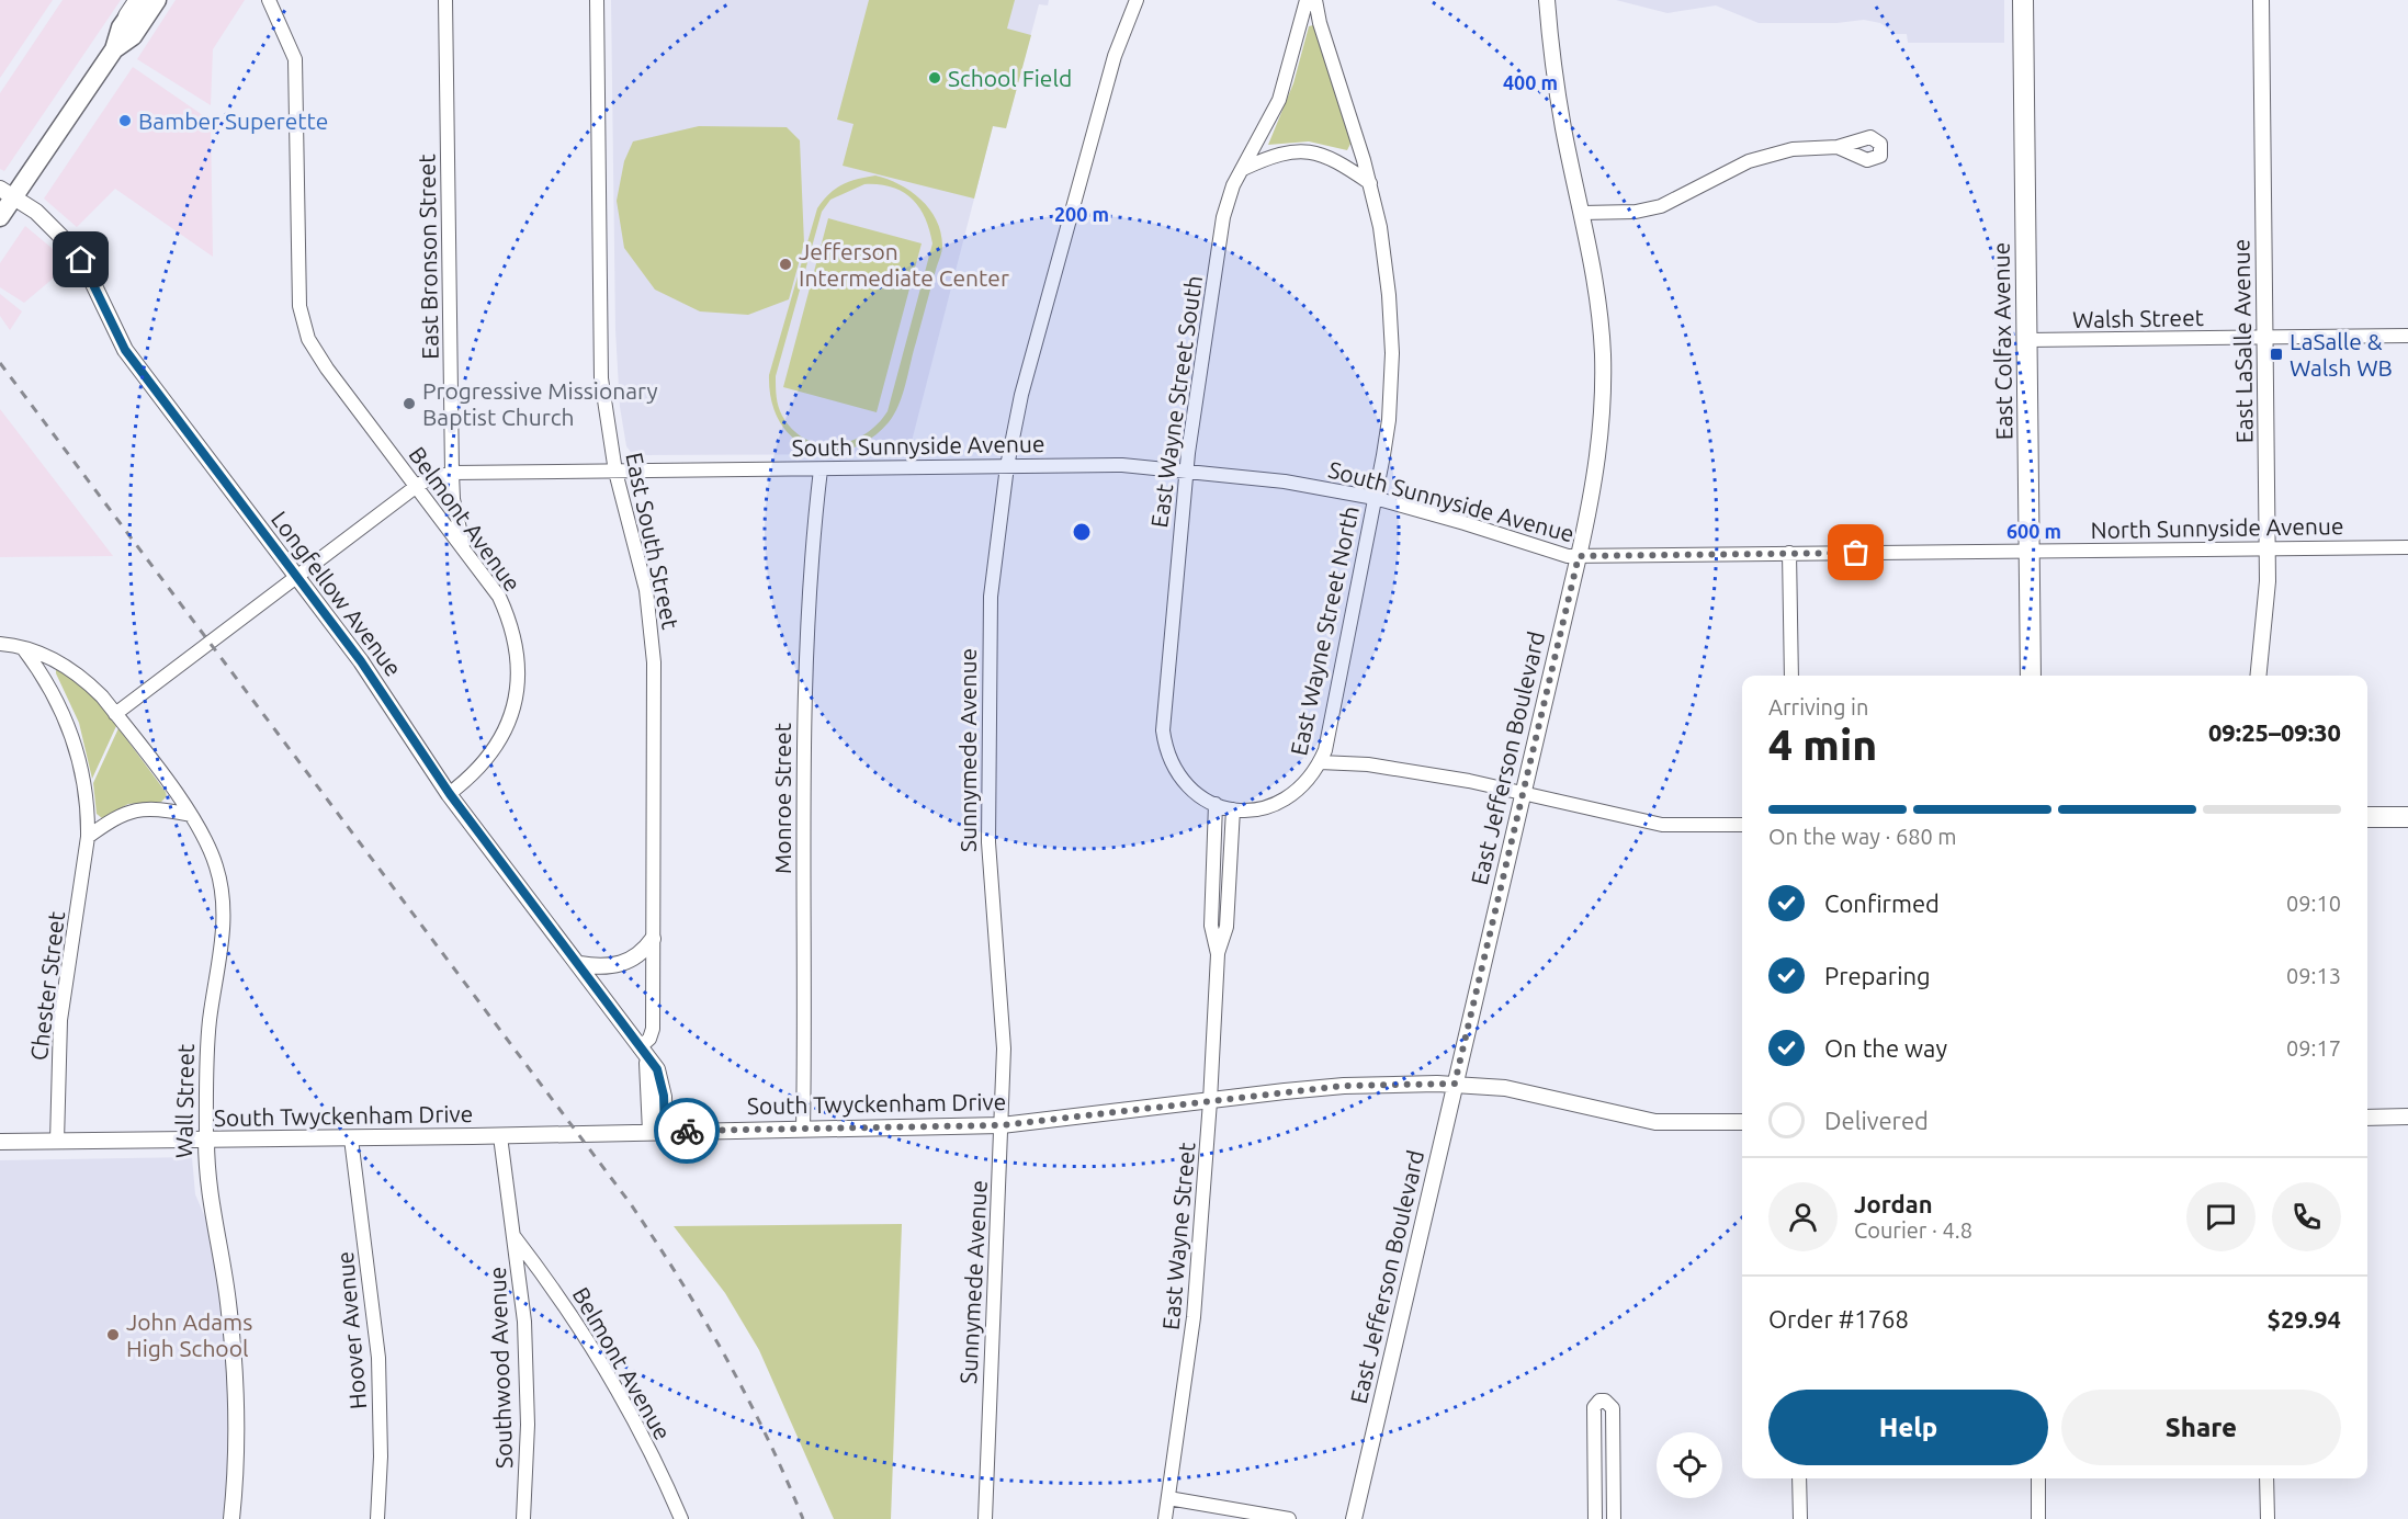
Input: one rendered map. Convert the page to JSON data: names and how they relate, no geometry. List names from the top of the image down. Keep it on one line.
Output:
{"streets":{"main road":["East Colfax Avenue"],"street":["East Bronson Street","Walsh Street","East LaSalle Avenue","East Wayne Street South","South Sunnyside Avenue","Belmont Avenue","North Sunnyside Avenue","East South Street","Longfellow Avenue","East Wayne Street North","Sunnymede Avenue","East Jefferson Boulevard","Monroe Street","Chester Street","Wall Street","South Twyckenham Drive","East Wayne Street","Hoover Avenue","Southwood Avenue"]},"crossings":[["East Bronson Street","South Sunnyside Avenue"],["East Bronson Street","Belmont Avenue"],["Walsh Street","East Colfax Avenue"],["Walsh Street","East LaSalle Avenue"],["East Colfax Avenue","North Sunnyside Avenue"],["East LaSalle Avenue","North Sunnyside Avenue"],["East Wayne Street South","South Sunnyside Avenue"],["East Wayne Street South","East Wayne Street North"],["East Wayne Street South","East Wayne Street"],["South Sunnyside Avenue","Belmont Avenue"],["South Sunnyside Avenue","North Sunnyside Avenue"],["South Sunnyside Avenue","East South Street"],["South Sunnyside Avenue","Longfellow Avenue"],["South Sunnyside Avenue","East Wayne Street North"],["South Sunnyside Avenue","Sunnymede Avenue"],["South Sunnyside Avenue","East Jefferson Boulevard"],["South Sunnyside Avenue","Monroe Street"],["South Sunnyside Avenue","Wall Street"],["Belmont Avenue","Longfellow Avenue"],["Belmont Avenue","Southwood Avenue"],["East South Street","Longfellow Avenue"],["Longfellow Avenue","South Twyckenham Drive"],["East Wayne Street North","East Wayne Street"],["Sunnymede Avenue","South Twyckenham Drive"],["East Jefferson Boulevard","South Twyckenham Drive"],["Monroe Street","South Twyckenham Drive"],["Chester Street","Wall Street"],["Chester Street","South Twyckenham Drive"],["Wall Street","South Twyckenham Drive"],["South Twyckenham Drive","East Wayne Street"],["South Twyckenham Drive","Hoover Avenue"],["South Twyckenham Drive","Southwood Avenue"]],"places":{"other":["School Field","Bamber Superette","Jefferson Intermediate Center","Progressive Missionary Baptist Church","John Adams High School"],"transit":["LaSalle & Walsh WB"]},"page":{"heading":["4 min","Arriving in","09:25–09:30"],"panel":["Jordan","Courier · 4.8","Order #1768","$29.94"],"bar":"On the way · 680 m","list":[["Confirmed","09:10"],["Preparing","09:13"],["On the way","09:17"],"Delivered"],"buttons":["Help","Share"]},"rings":["400 m","200 m","600 m"]}
